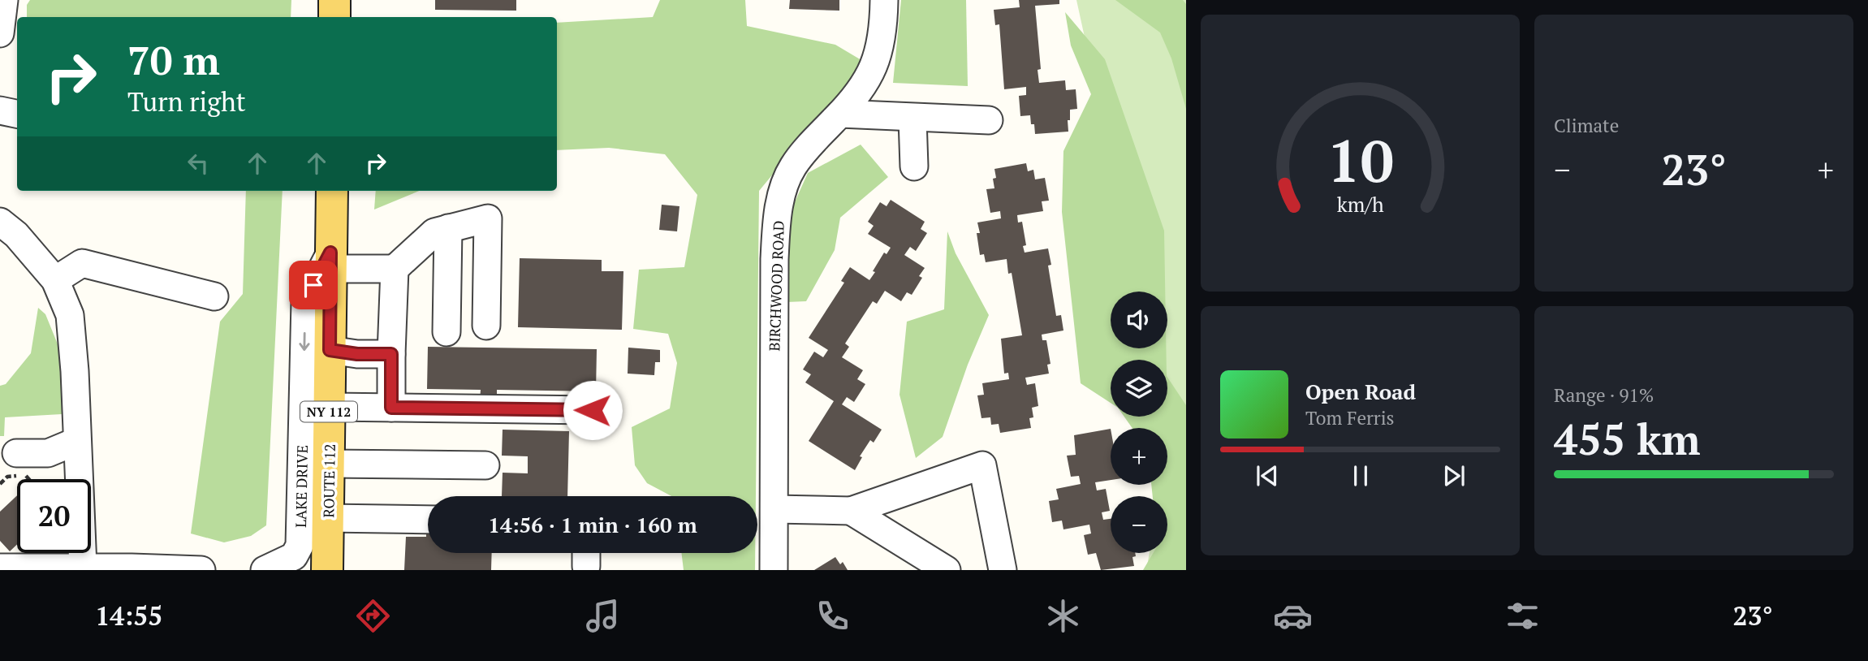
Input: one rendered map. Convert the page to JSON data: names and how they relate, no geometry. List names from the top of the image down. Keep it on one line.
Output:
{"streets":{"main road":["NY 112","ROUTE 112"],"street":["BIRCHWOOD ROAD","LAKE DRIVE"]},"crossings":[["ROUTE 112","LAKE DRIVE"]],"page":{"tile":["Climate",["Range · 91%","455 km"]],"turn":["70 m","Turn right"],"heat":["−","23°","+"],"map_buttons":["+","−"],"song":["Open Road","Tom Ferris"],"limit":"20","trip":"14:56 · 1 min · 160 m","tabs":["14:55","23°"],"gauge":["10","km/h"]}}
